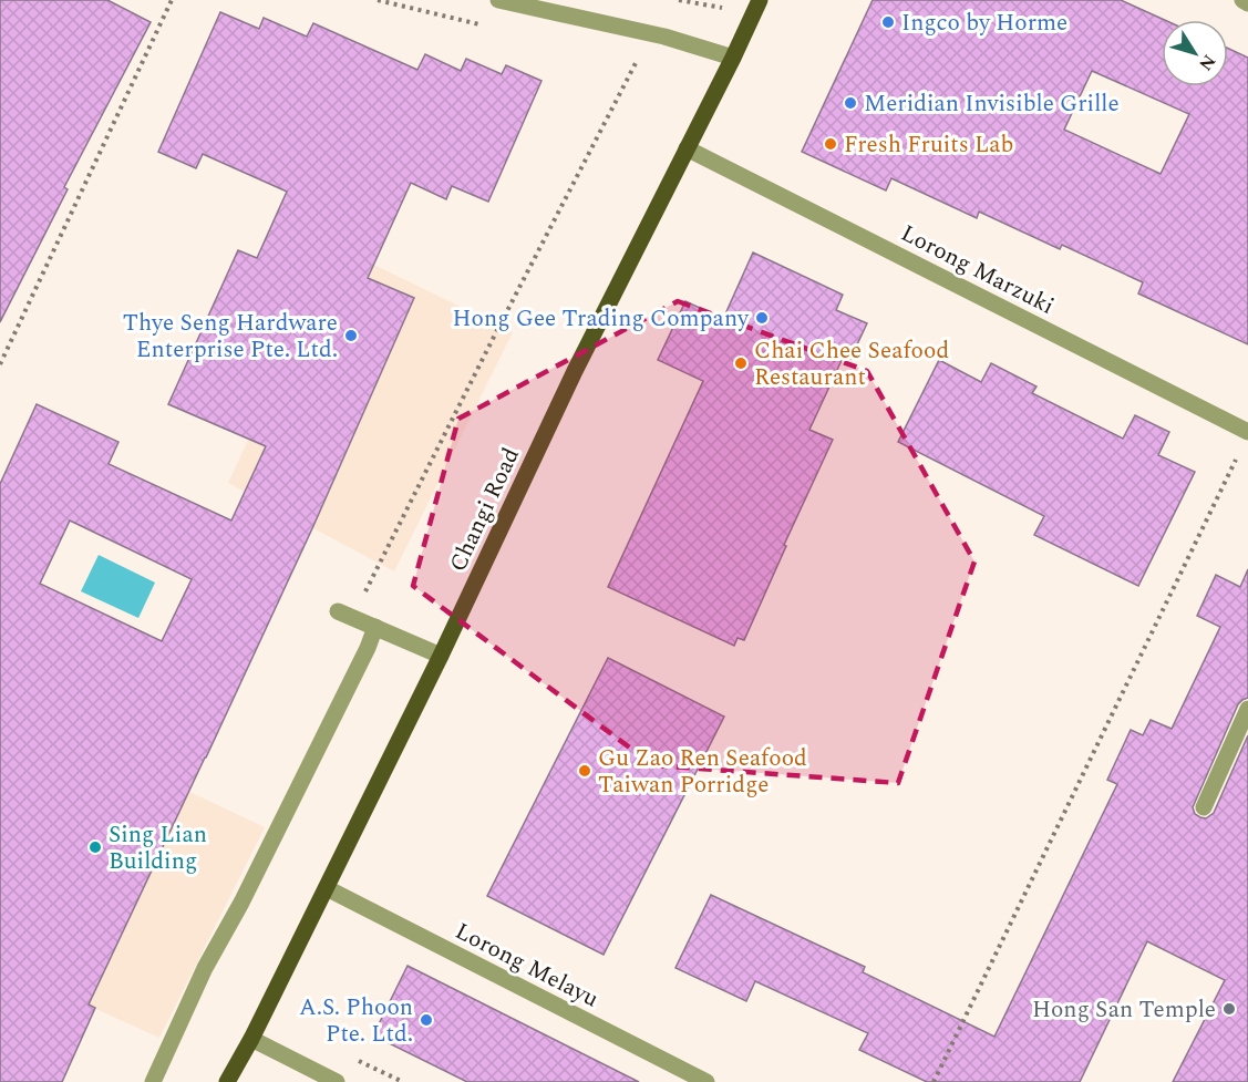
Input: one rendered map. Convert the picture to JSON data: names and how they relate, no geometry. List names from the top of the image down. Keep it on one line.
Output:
{"streets":{"main road":["Changi Road"],"street":["Lorong Marzuki","Lorong Melayu"]},"crossings":[["Lorong Marzuki","Changi Road"],["Changi Road","Lorong Melayu"]],"places":["Ingco by Horme","Meridian Invisible Grille","Fresh Fruits Lab","Hong Gee Trading Company","Thye Seng Hardware Enterprise Pte. Ltd.","Chai Chee Seafood Restaurant","Gu Zao Ren Seafood Taiwan Porridge","Sing Lian Building","Hong San Temple","A.S. Phoon Pte. Ltd."],"north":"bottom right"}
